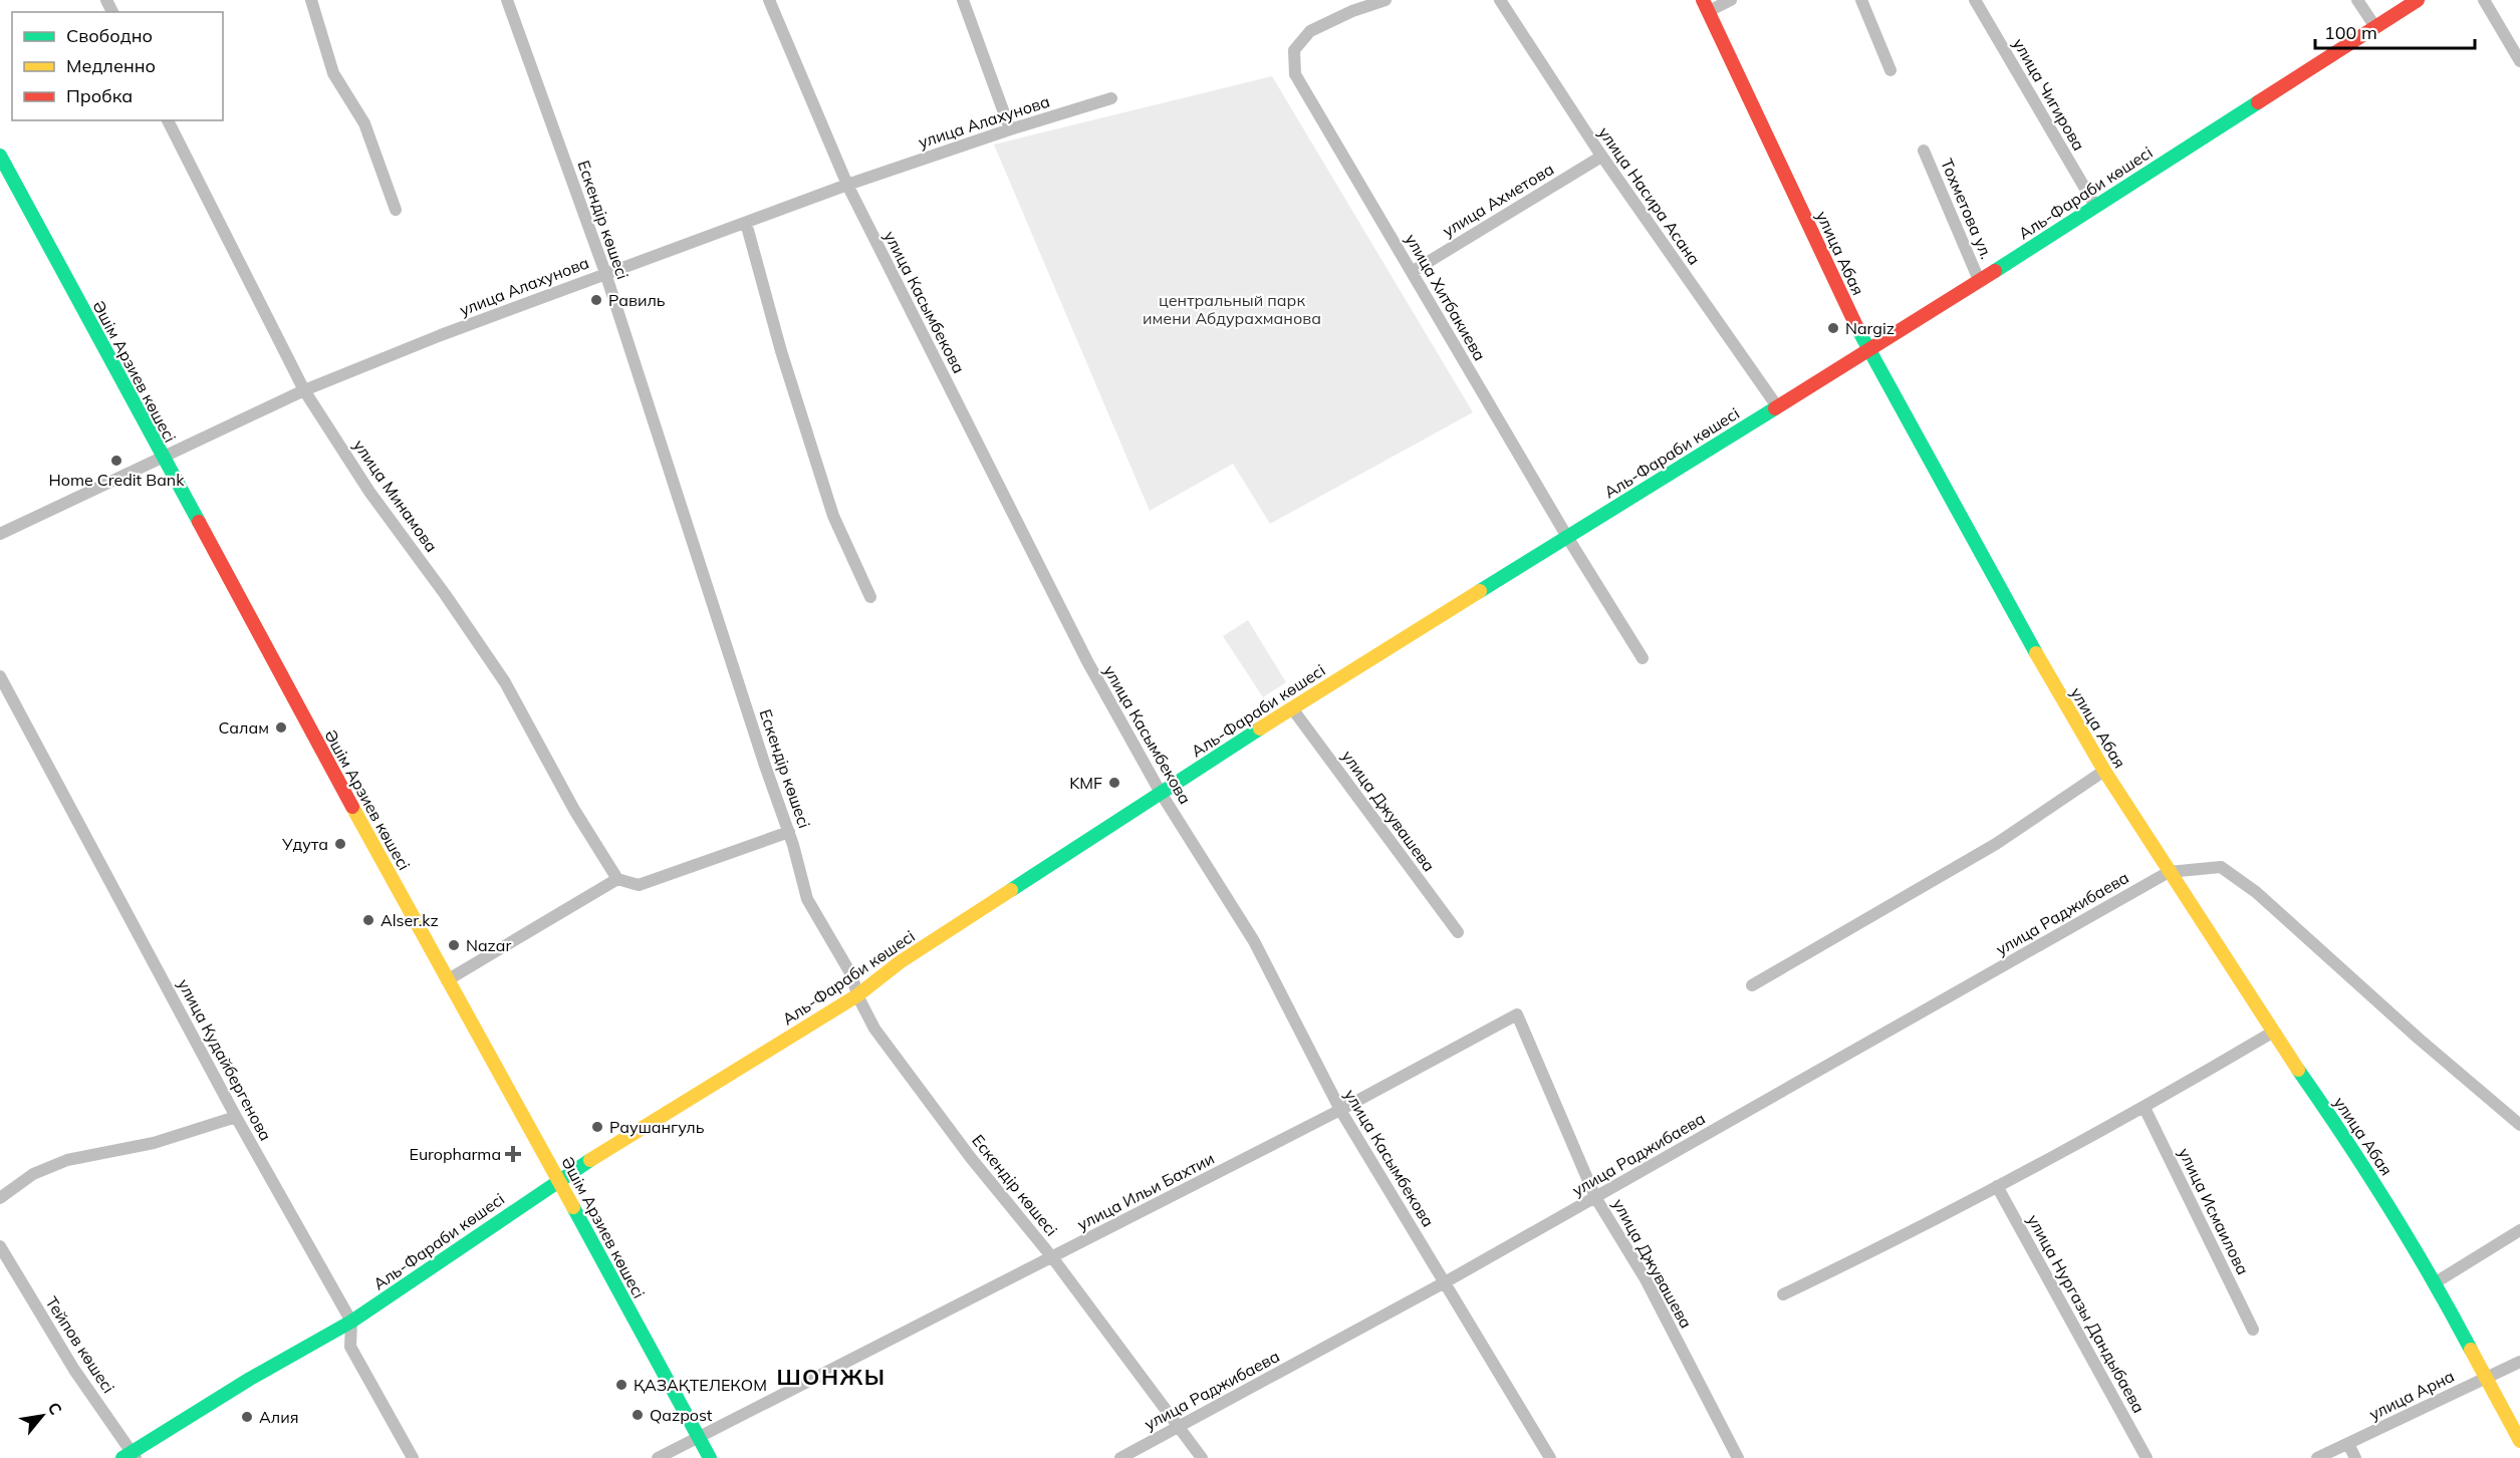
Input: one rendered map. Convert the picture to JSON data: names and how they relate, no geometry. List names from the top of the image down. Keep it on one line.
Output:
{"streets":{"main road":["Аль-Фараби көшесі","улица Абая","Әшім Арзиев көшесі"],"street":["улица Чигирова","улица Алахунова","улица Насира Асана","улица Ахметова","Тохметова ул.","Ескендір көшесі","улица Хитбакиева","улица Касымбекова","улица Минамова","улица Джувашева","улица Раджибаева","улица Кудайбергенова","улица Ильи Бахтии","улица Исмаилова","улица Нургазы Дандыбаева","Тейпов көшесі","улица Арна"]},"crossings":[["улица Чигирова","Аль-Фараби көшесі"],["улица Алахунова","Ескендір көшесі"],["улица Алахунова","улица Касымбекова"],["улица Алахунова","Әшім Арзиев көшесі"],["улица Алахунова","улица Минамова"],["Аль-Фараби көшесі","улица Насира Асана"],["Аль-Фараби көшесі","Тохметова ул."],["Аль-Фараби көшесі","Ескендір көшесі"],["Аль-Фараби көшесі","улица Абая"],["Аль-Фараби көшесі","улица Хитбакиева"],["Аль-Фараби көшесі","улица Касымбекова"],["Аль-Фараби көшесі","Әшім Арзиев көшесі"],["Аль-Фараби көшесі","улица Джувашева"],["Аль-Фараби көшесі","улица Кудайбергенова"],["Аль-Фараби көшесі","Тейпов көшесі"],["улица Насира Асана","улица Ахметова"],["улица Ахметова","улица Хитбакиева"],["Ескендір көшесі","улица Раджибаева"],["Ескендір көшесі","улица Ильи Бахтии"],["улица Абая","улица Раджибаева"],["улица Абая","улица Арна"],["улица Касымбекова","улица Раджибаева"],["улица Касымбекова","улица Ильи Бахтии"],["Әшім Арзиев көшесі","улица Ильи Бахтии"],["улица Джувашева","улица Раджибаева"],["улица Джувашева","улица Ильи Бахтии"]],"districts":["ШОНЖЫ"],"parks":["центральный парк имени Абдурахманова"],"places":{"other":["Равиль","Nargiz","Home Credit Bank","Салам","KMF","Удута","Alser.kz","Nazar","Раушангуль","ҚАЗАҚТЕЛЕКОМ","Qazpost","Алия"],"health":["Europharma"]},"legend":["Свободно","Медленно","Пробка"],"scale_bar":"100 m","north":"top right"}
